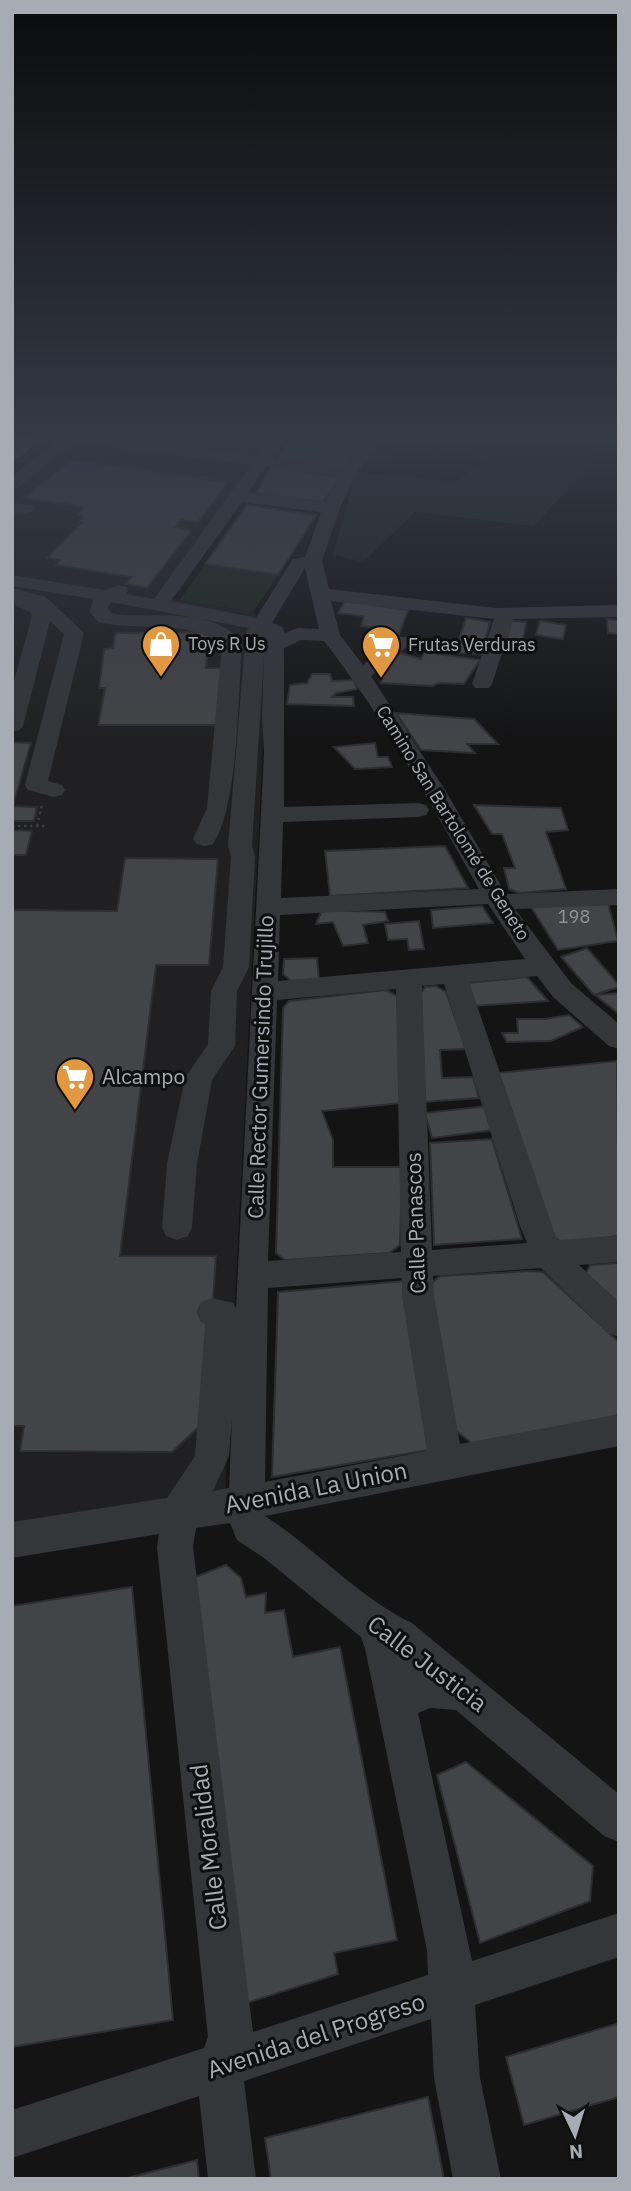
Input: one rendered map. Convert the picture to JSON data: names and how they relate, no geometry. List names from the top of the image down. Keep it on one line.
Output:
{"streets":{"street":["Camino San Bartolomé de Geneto","Calle Rector Gumersindo Trujillo","Calle Panascos","Avenida La Union","Calle Justicia","Calle Moralidad","Avenida del Progreso"]},"crossings":[["Calle Rector Gumersindo Trujillo","Avenida La Union"],["Calle Rector Gumersindo Trujillo","Calle Justicia"],["Calle Panascos","Avenida La Union"],["Avenida La Union","Calle Justicia"],["Calle Moralidad","Avenida del Progreso"]],"places":{"shop":["Toys R Us"],"supermarket":["Frutas Verduras","Alcampo"]},"house_numbers":["198"],"north":"bottom"}
